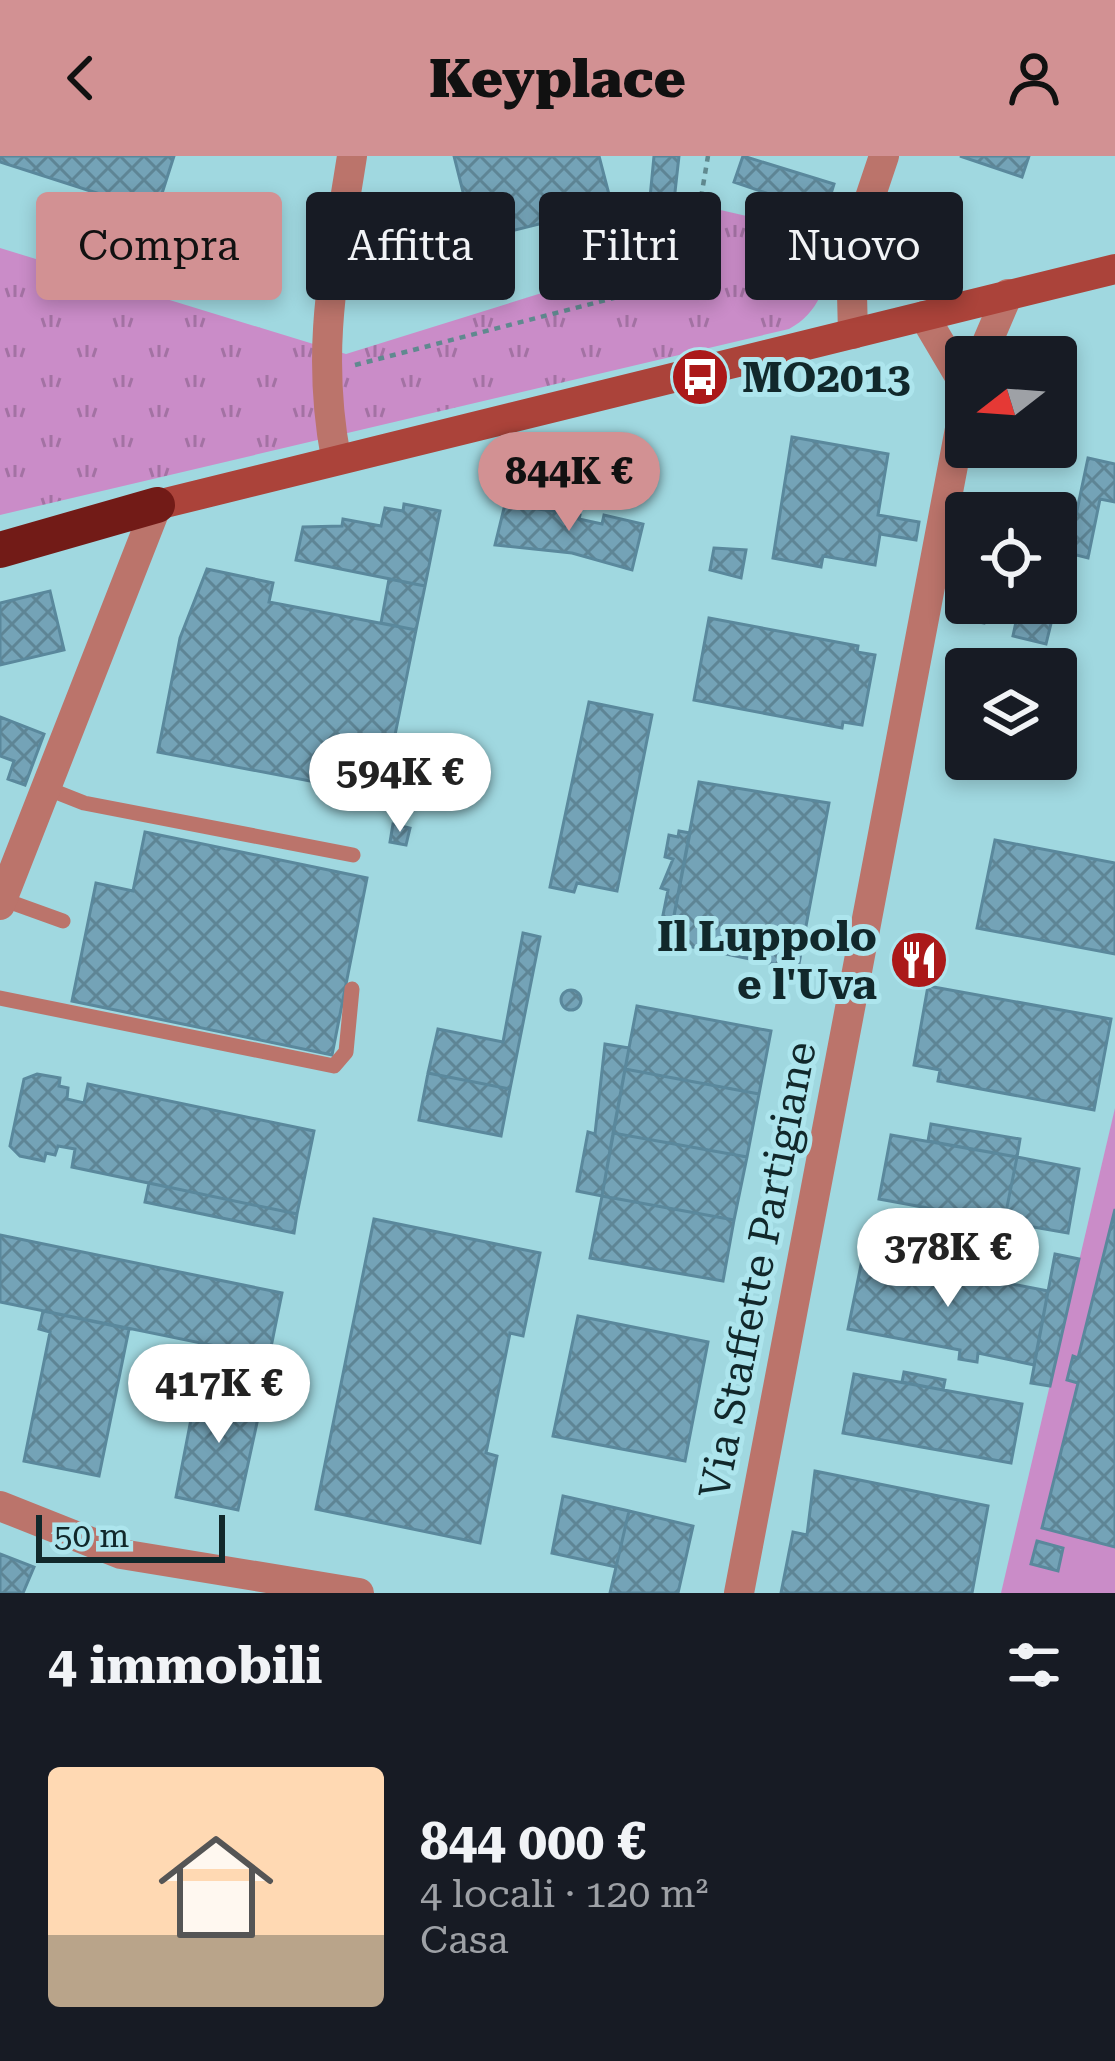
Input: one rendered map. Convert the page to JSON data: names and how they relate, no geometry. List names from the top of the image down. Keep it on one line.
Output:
{"streets":{"street":["Via Staffette Partigiane"]},"places":{"bus stop":["MO2013"],"restaurant":["Il Luppolo e l'Uva"]},"scale_bar":"50 m","north":"left","page":{"header":"Keyplace","chip":["Compra","Affitta","Filtri","Nuovo"],"price":["844K €","594K €","378K €","417K €"],"scale":"50 m","heading":"4 immobili","list":[{"name":"844 000 €","note":"4 locali · 120 m² · Casa"}]}}
